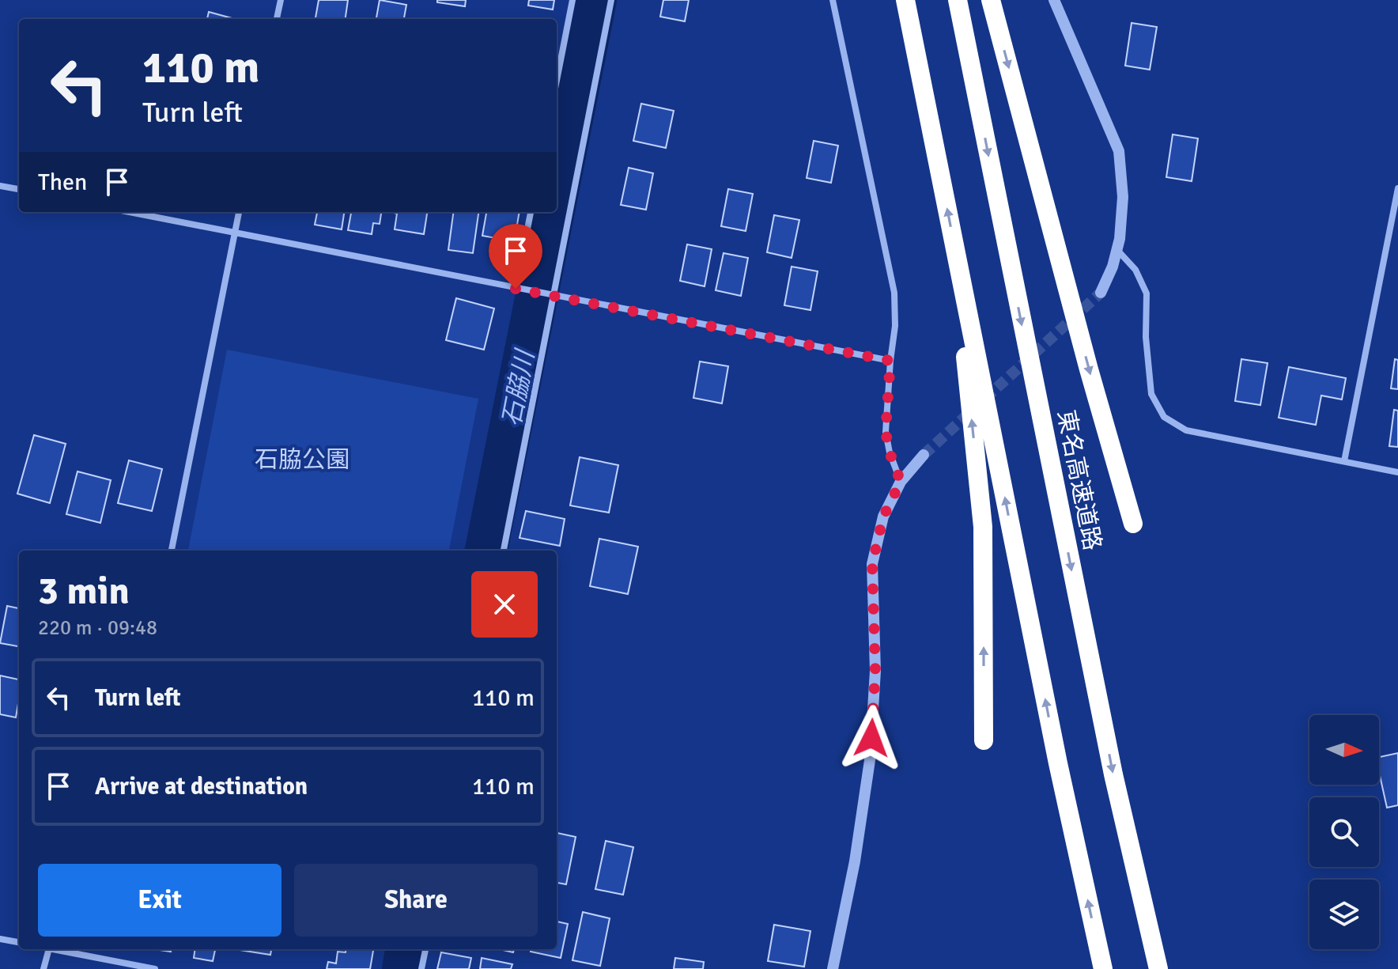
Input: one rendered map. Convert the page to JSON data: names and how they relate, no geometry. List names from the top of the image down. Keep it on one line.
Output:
{"streets":{"highway":["東名高速道路"]},"water":["石脇川"],"parks":["石脇公園"],"north":"right","page":{"turn":["110 m","Turn left"],"then":"Then","heading":["3 min","220 m · 09:48"],"list":[{"name":"Turn left","value":"110 m"},{"name":"Arrive at destination","value":"110 m"}],"buttons":["Exit","Share"]}}
